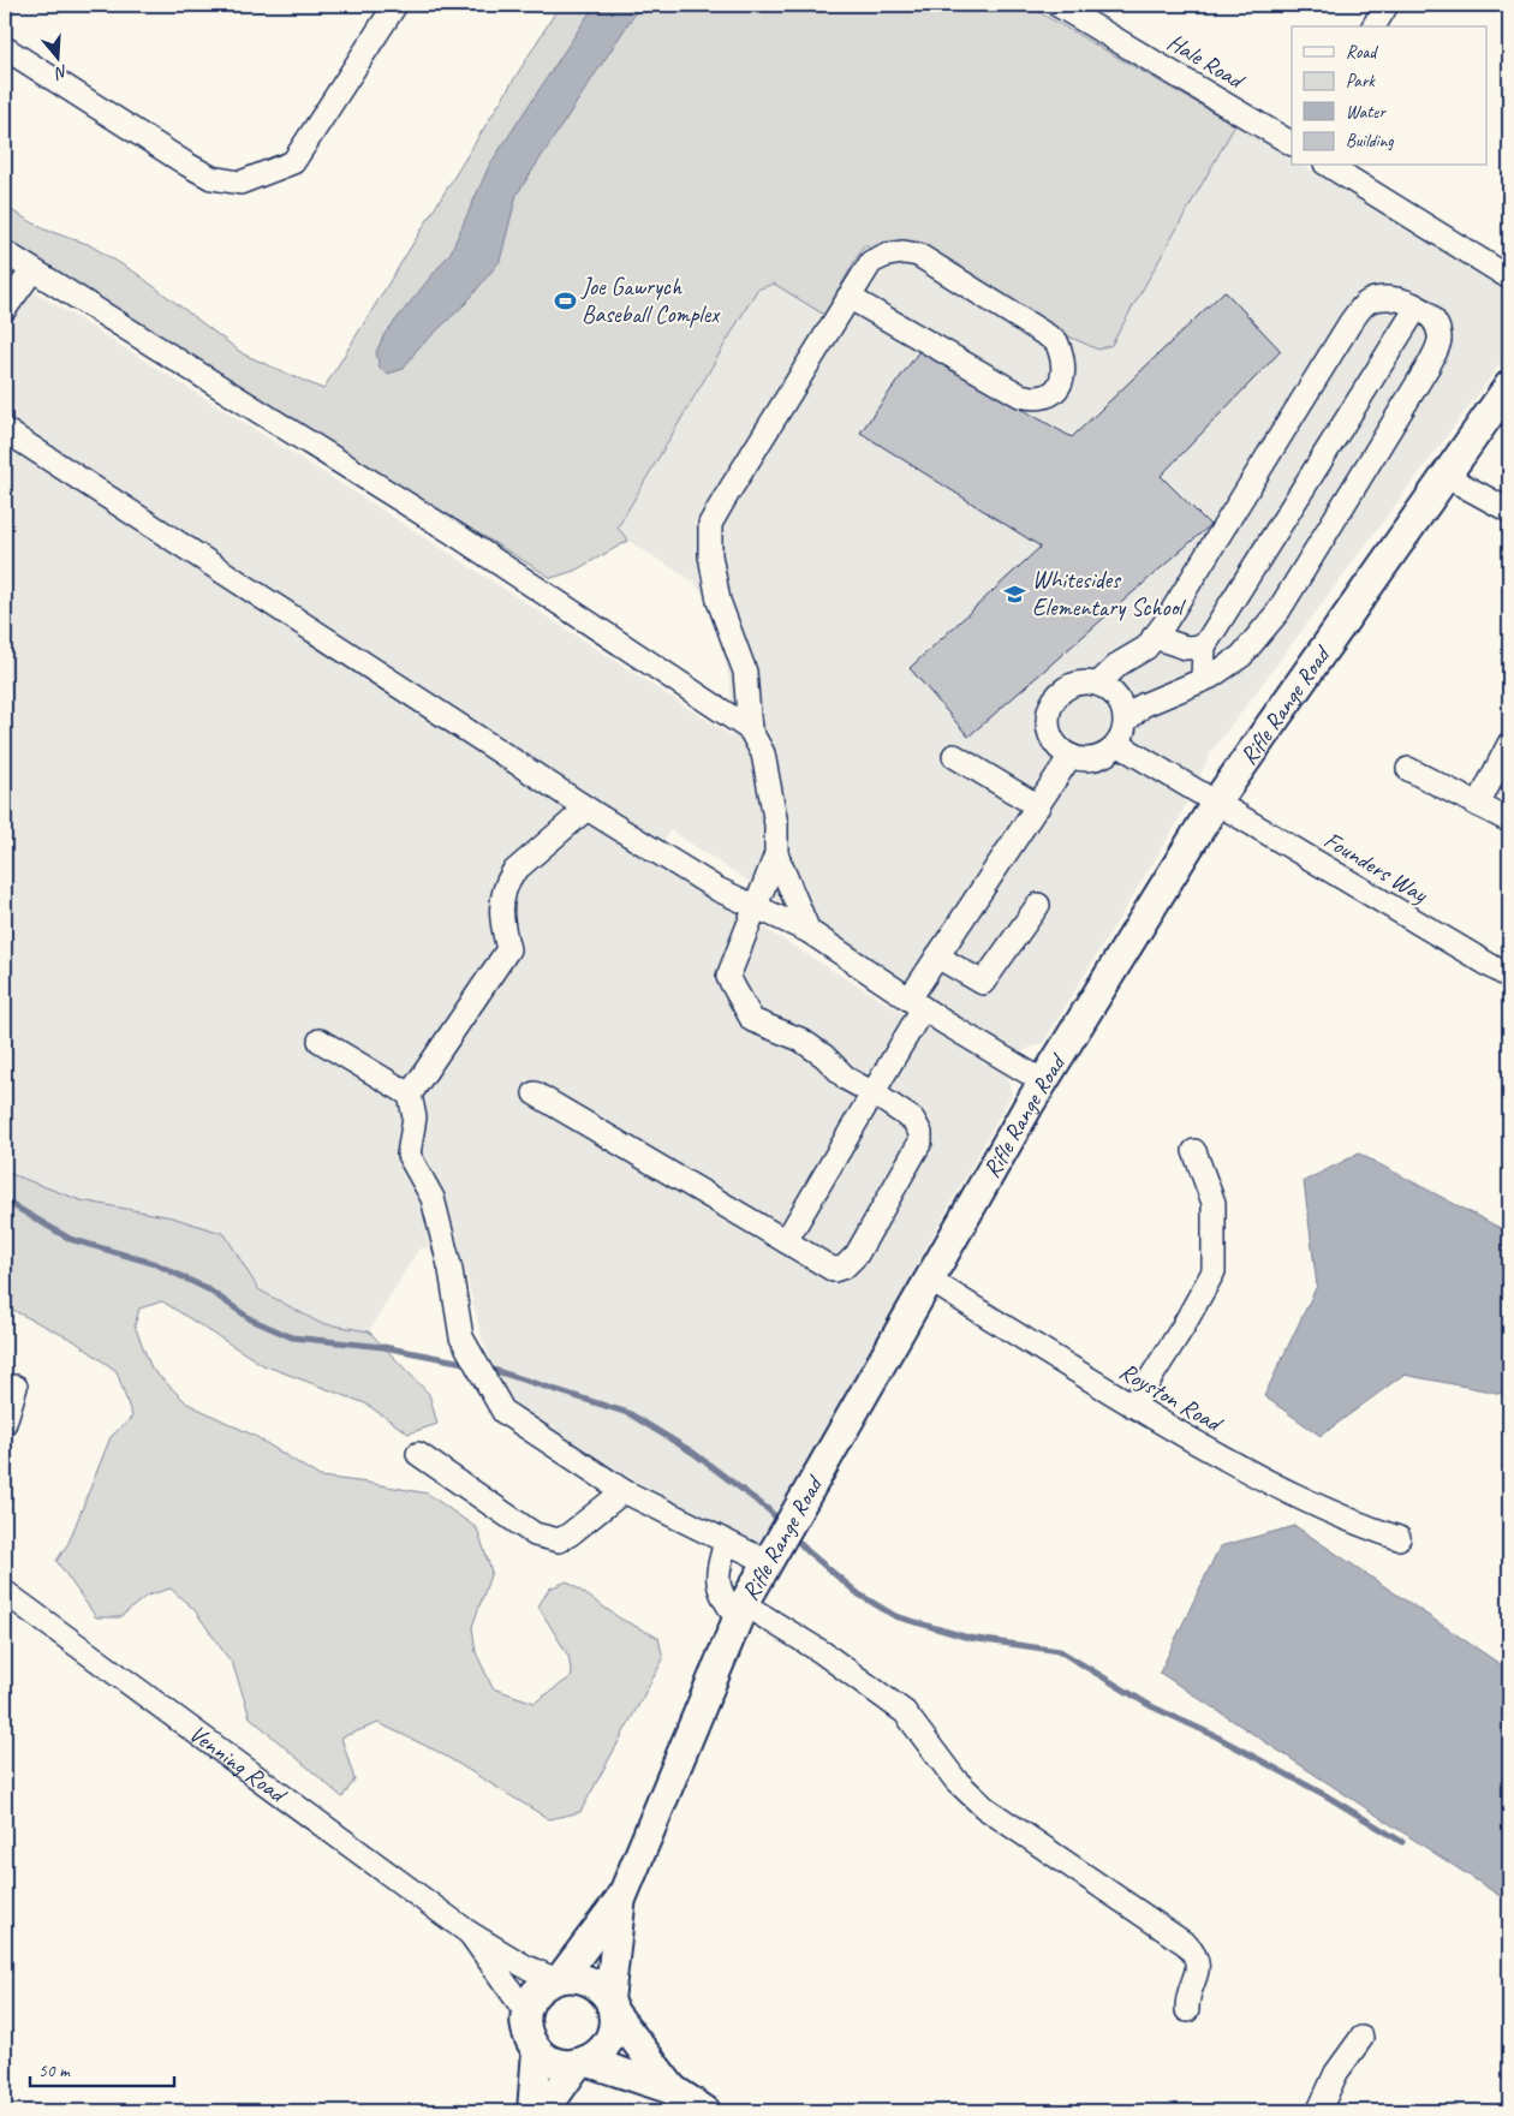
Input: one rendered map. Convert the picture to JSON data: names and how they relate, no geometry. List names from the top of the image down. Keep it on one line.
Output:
{"streets":{"main road":["Rifle Range Road"],"street":["Hale Road","Founders Way","Royston Road","Venning Road"]},"crossings":[["Rifle Range Road","Founders Way"],["Rifle Range Road","Royston Road"],["Rifle Range Road","Venning Road"]],"places":{"sports":["Joe Gawrych Baseball Complex"],"school or university":["Whitesides Elementary School"]},"legend":["Road","Park","Water","Building"],"scale_bar":"50 m","north":"bottom"}
